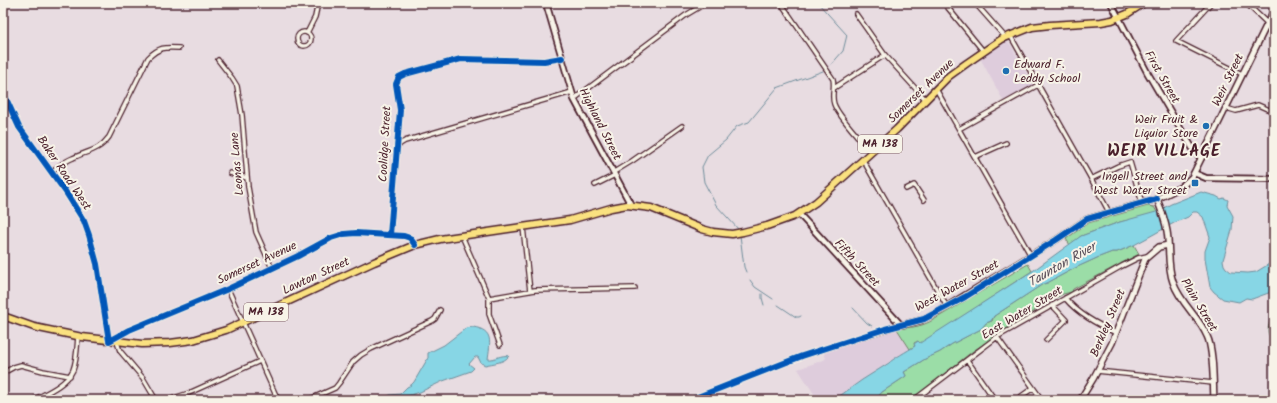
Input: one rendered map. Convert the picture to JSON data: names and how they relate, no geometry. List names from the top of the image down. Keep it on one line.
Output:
{"streets":{"main road":["Weir Street","Somerset Avenue","MA 138","Lawton Street","West Water Street","Plain Street","East Water Street","Berkley Street"],"street":["First Street","Highland Street","Coolidge Street","Leonas Lane","Baker Road West","Fifth Street"]},"crossings":[["First Street","Weir Street"],["First Street","Somerset Avenue"],["First Street","West Water Street"],["Weir Street","West Water Street"],["Somerset Avenue","Highland Street"],["Somerset Avenue","Coolidge Street"],["Somerset Avenue","MA 138"],["Somerset Avenue","Leonas Lane"],["Somerset Avenue","Baker Road West"],["Somerset Avenue","Fifth Street"],["Somerset Avenue","Lawton Street"],["Highland Street","Coolidge Street"],["MA 138","Baker Road West"],["MA 138","Lawton Street"],["Baker Road West","Lawton Street"],["Fifth Street","West Water Street"],["West Water Street","Plain Street"],["Plain Street","East Water Street"],["East Water Street","Berkley Street"]],"districts":["WEIR VILLAGE"],"water":["Taunton River"],"places":{"other":["Edward F. Leddy School","Weir Fruit & Liquior Store"],"transit":["Ingell Street and West Water Street"]}}
